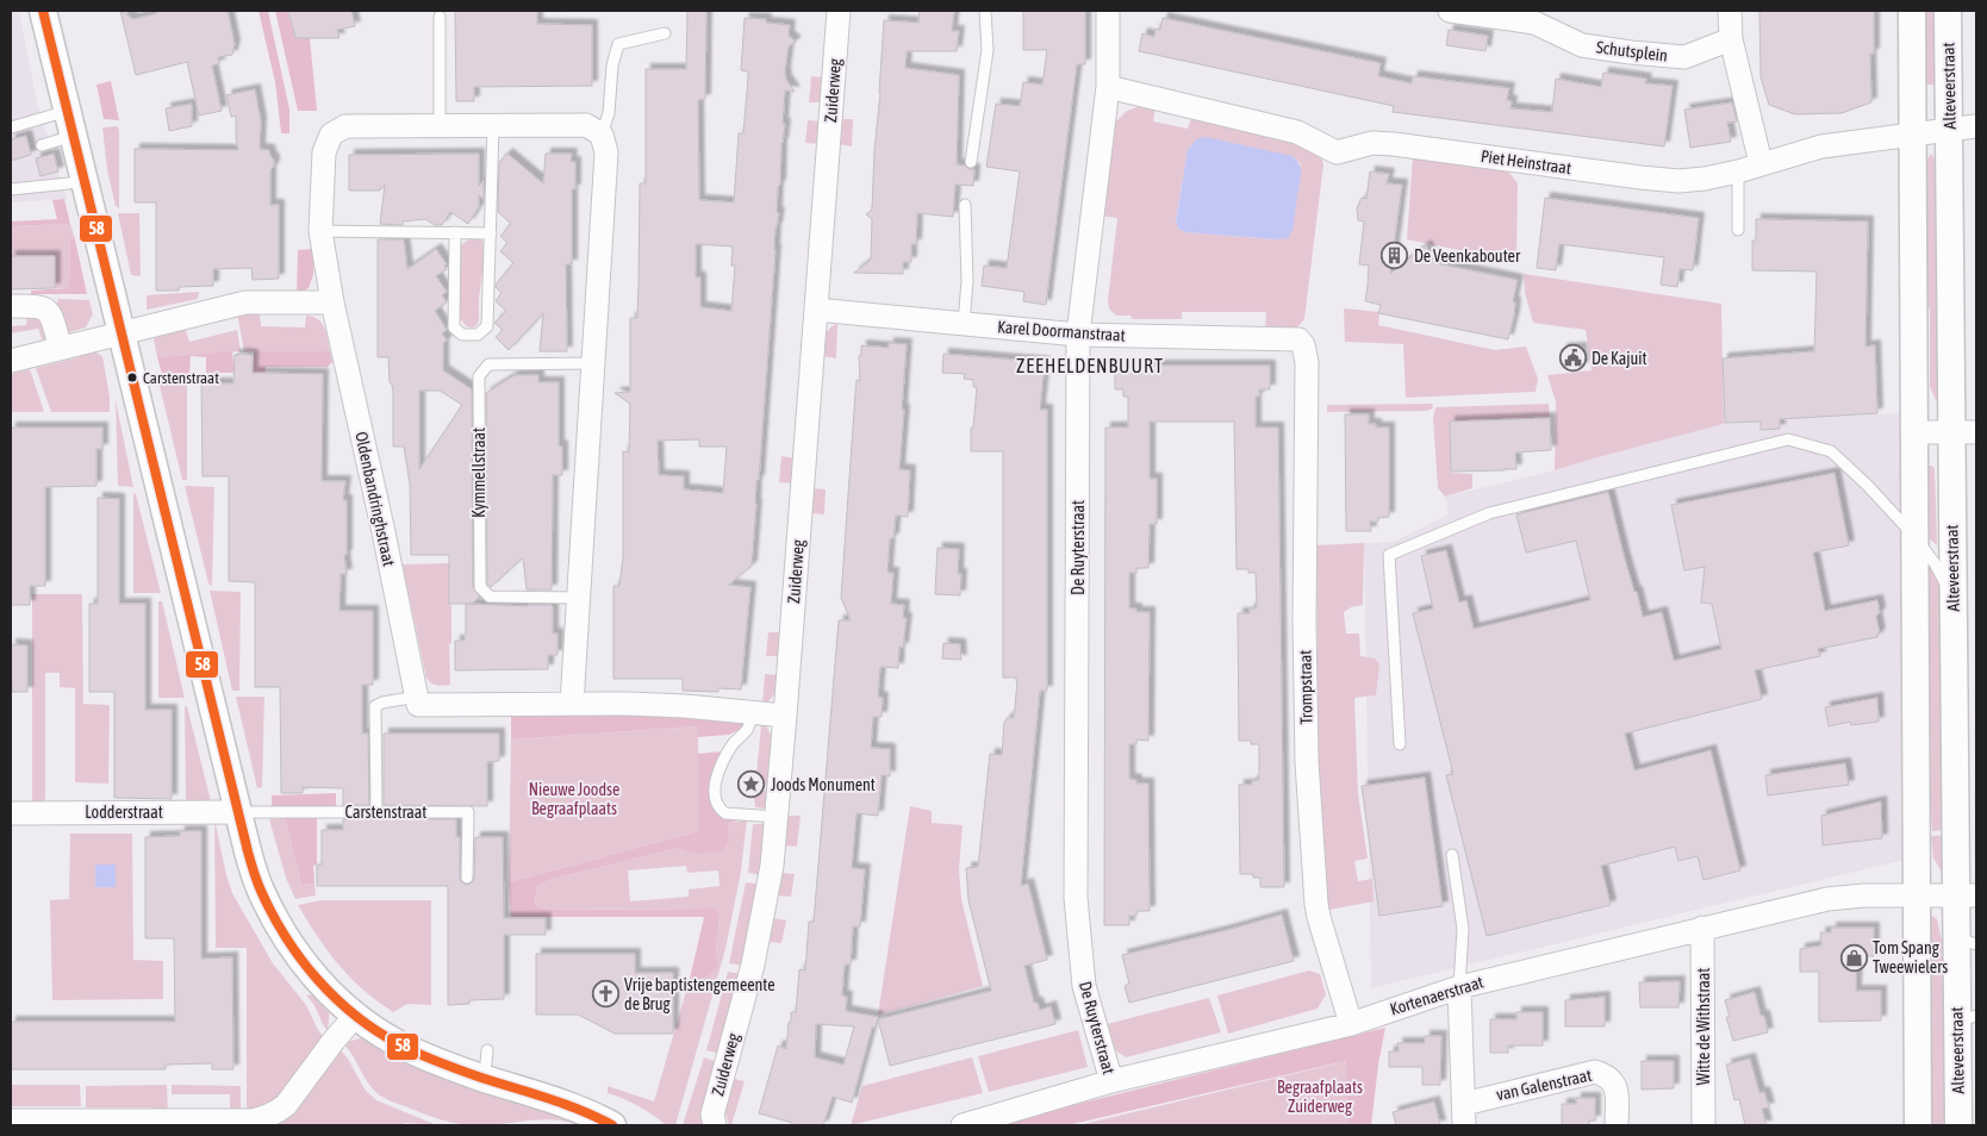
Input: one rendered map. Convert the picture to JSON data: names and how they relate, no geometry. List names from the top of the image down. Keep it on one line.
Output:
{"streets":{"street":["Schutsplein","Alteveerstraat","Zuiderweg","Piet Heinstraat","Karel Doormanstraat","Oldenbandringhstraat","De Ruyterstraat","Trompstraat","Lodderstraat","Kortenaerstraat","Witte de Withstraat","van Galenstraat"],"lane":["Kymmellstraat","Carstenstraat"]},"crossings":[["Alteveerstraat","Piet Heinstraat"],["Alteveerstraat","Kortenaerstraat"],["Zuiderweg","Karel Doormanstraat"],["Piet Heinstraat","De Ruyterstraat"],["Karel Doormanstraat","De Ruyterstraat"],["Karel Doormanstraat","Trompstraat"],["De Ruyterstraat","Kortenaerstraat"],["Trompstraat","Kortenaerstraat"],["Lodderstraat","Carstenstraat"],["Kortenaerstraat","Witte de Withstraat"],["Kortenaerstraat","van Galenstraat"]],"districts":["ZEEHELDENBUURT"],"parks":["Nieuwe Joodse Begraafplaats","Begraafplaats Zuiderweg"],"places":{"building":["De Veenkabouter"],"public building":["De Kajuit"],"other":["Carstenstraat"],"place":["Joods Monument"],"shop":["Tom Spang Tweewielers"],"church":["Vrije baptistengemeente de Brug"]},"lines":["transit line 58"]}
